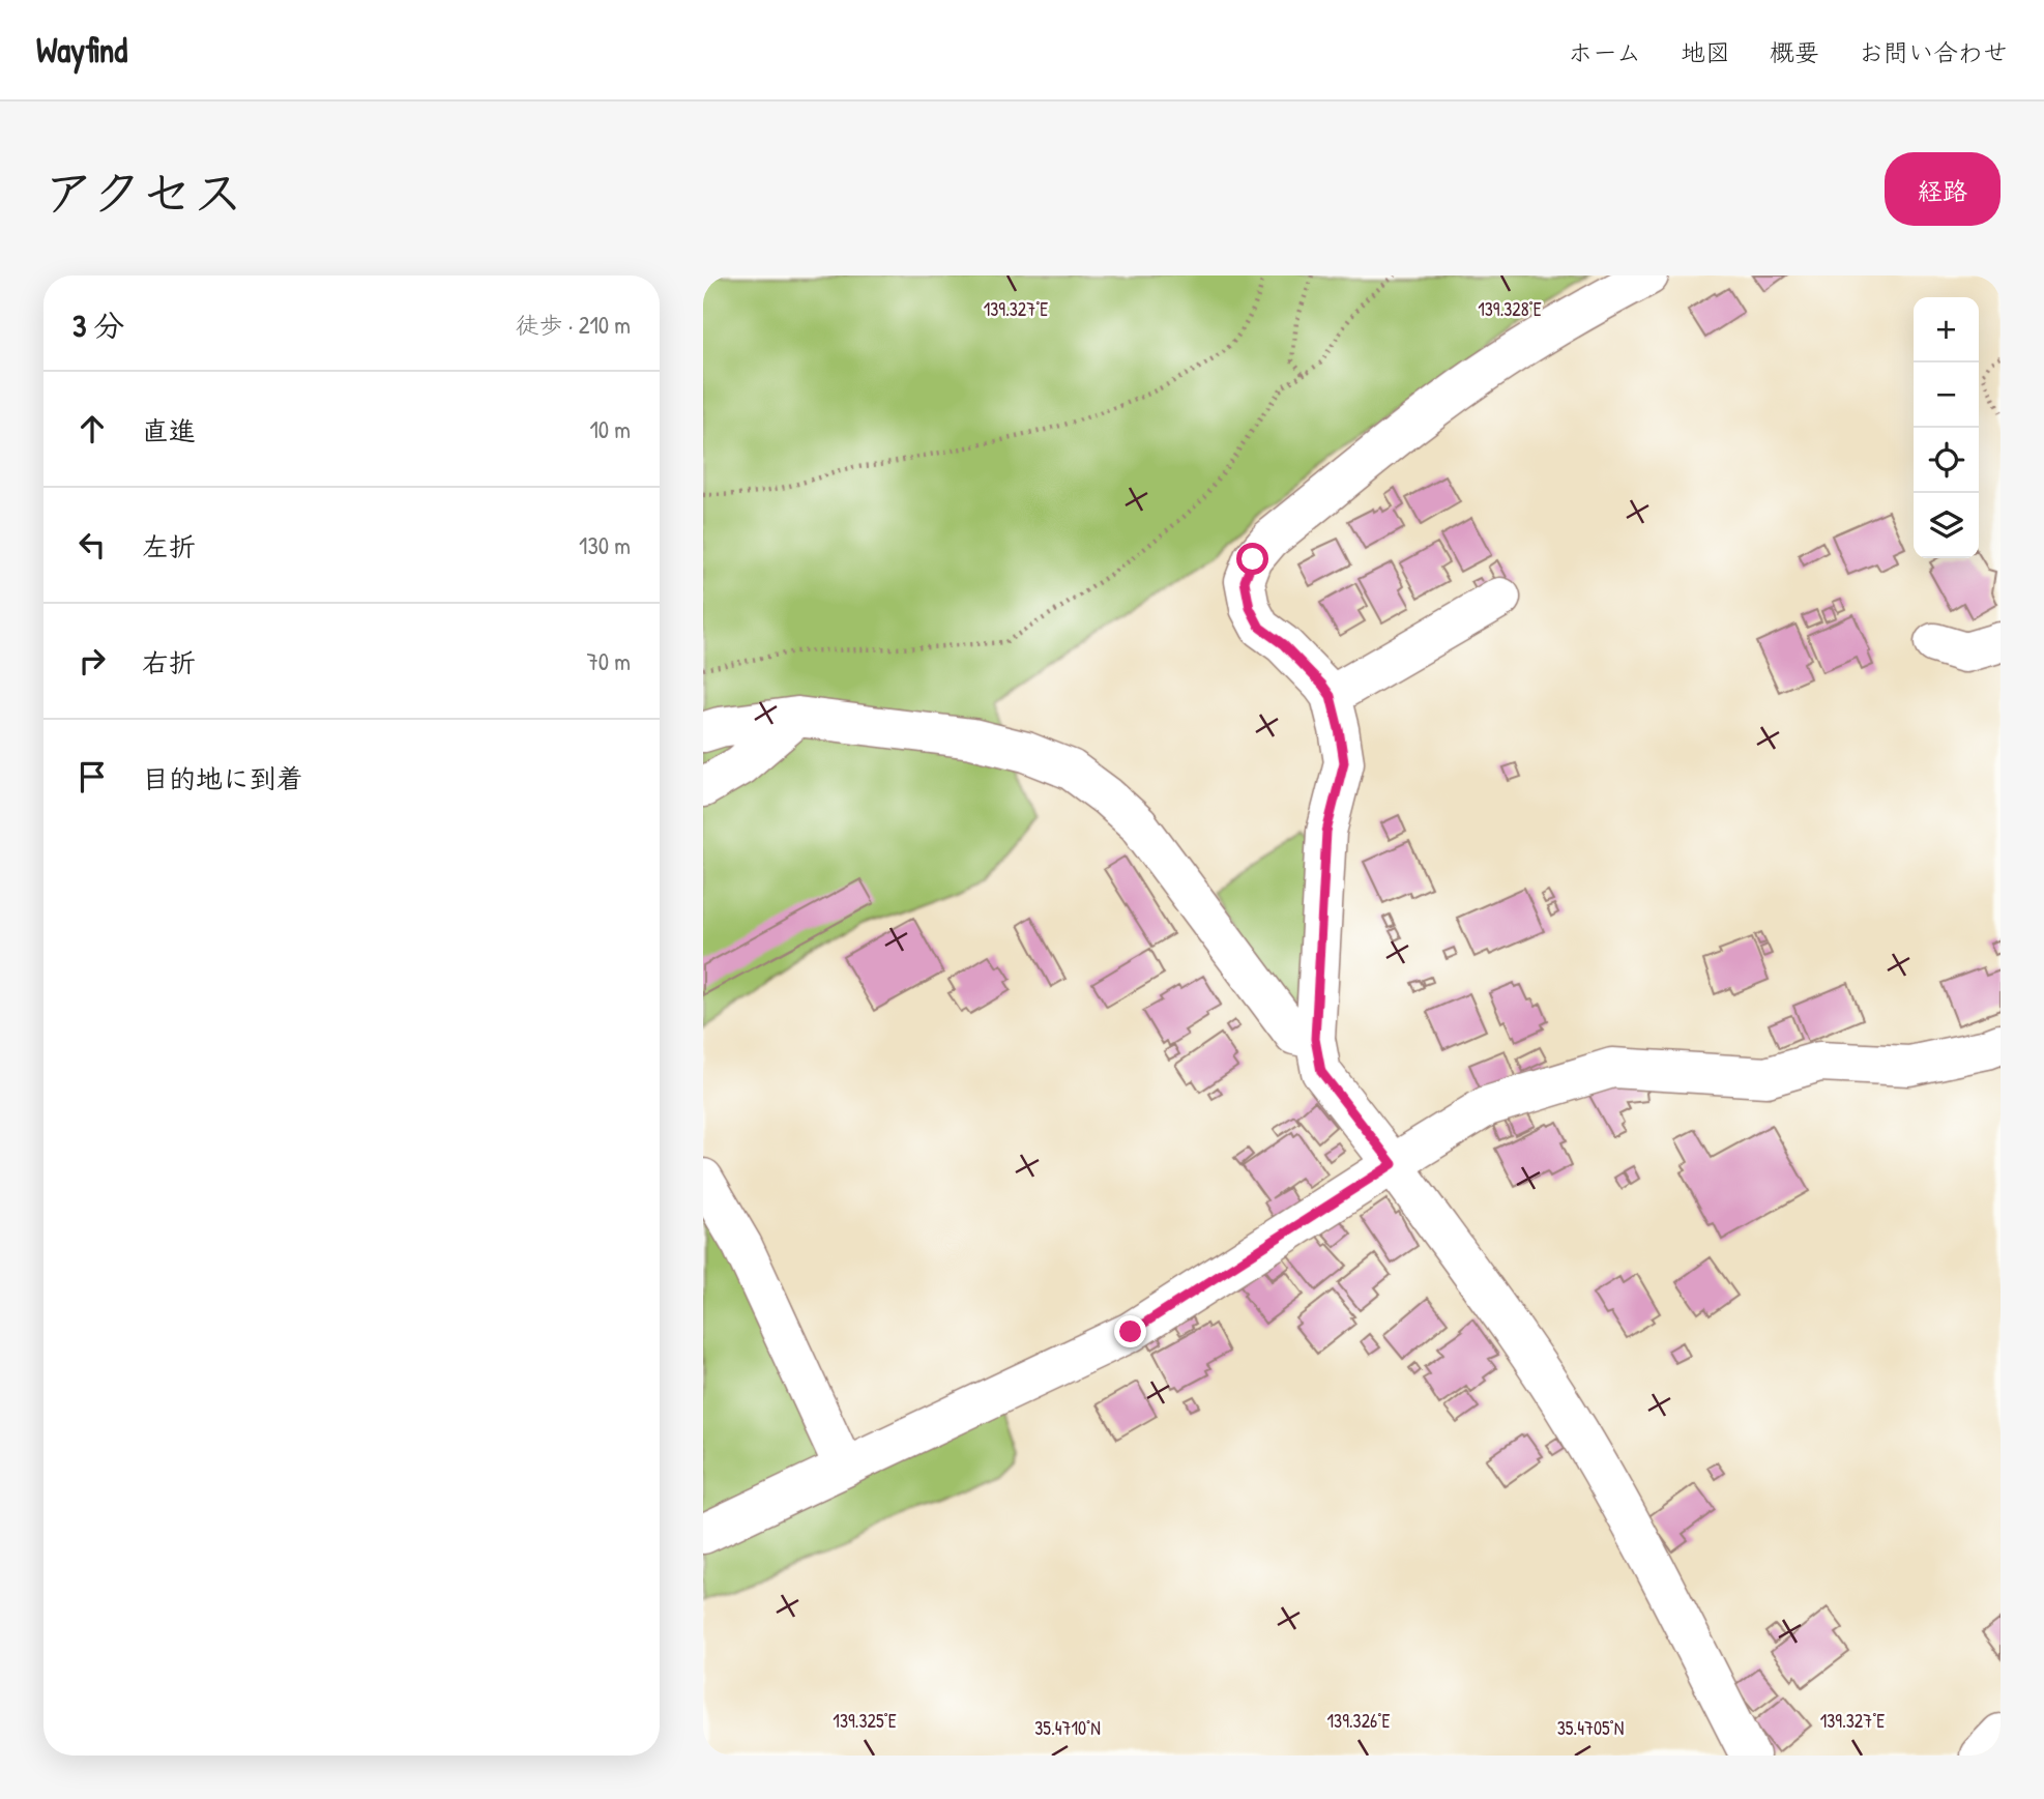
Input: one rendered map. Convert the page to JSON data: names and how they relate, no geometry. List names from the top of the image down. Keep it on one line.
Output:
{"page":{"header":"Wayfind","nav":["ホーム","地図","概要","お問い合わせ"],"title":"アクセス","buttons":"経路","heading":["3 分","徒歩 · 210 m"],"map_buttons":["+","−"],"list":[["直進","10 m"],["左折","130 m"],["右折","70 m"],"目的地に到着"]},"coordinates":["139.327°E","139.328°E","139.325°E","139.326°E","35.4710°N","35.4705°N"]}
